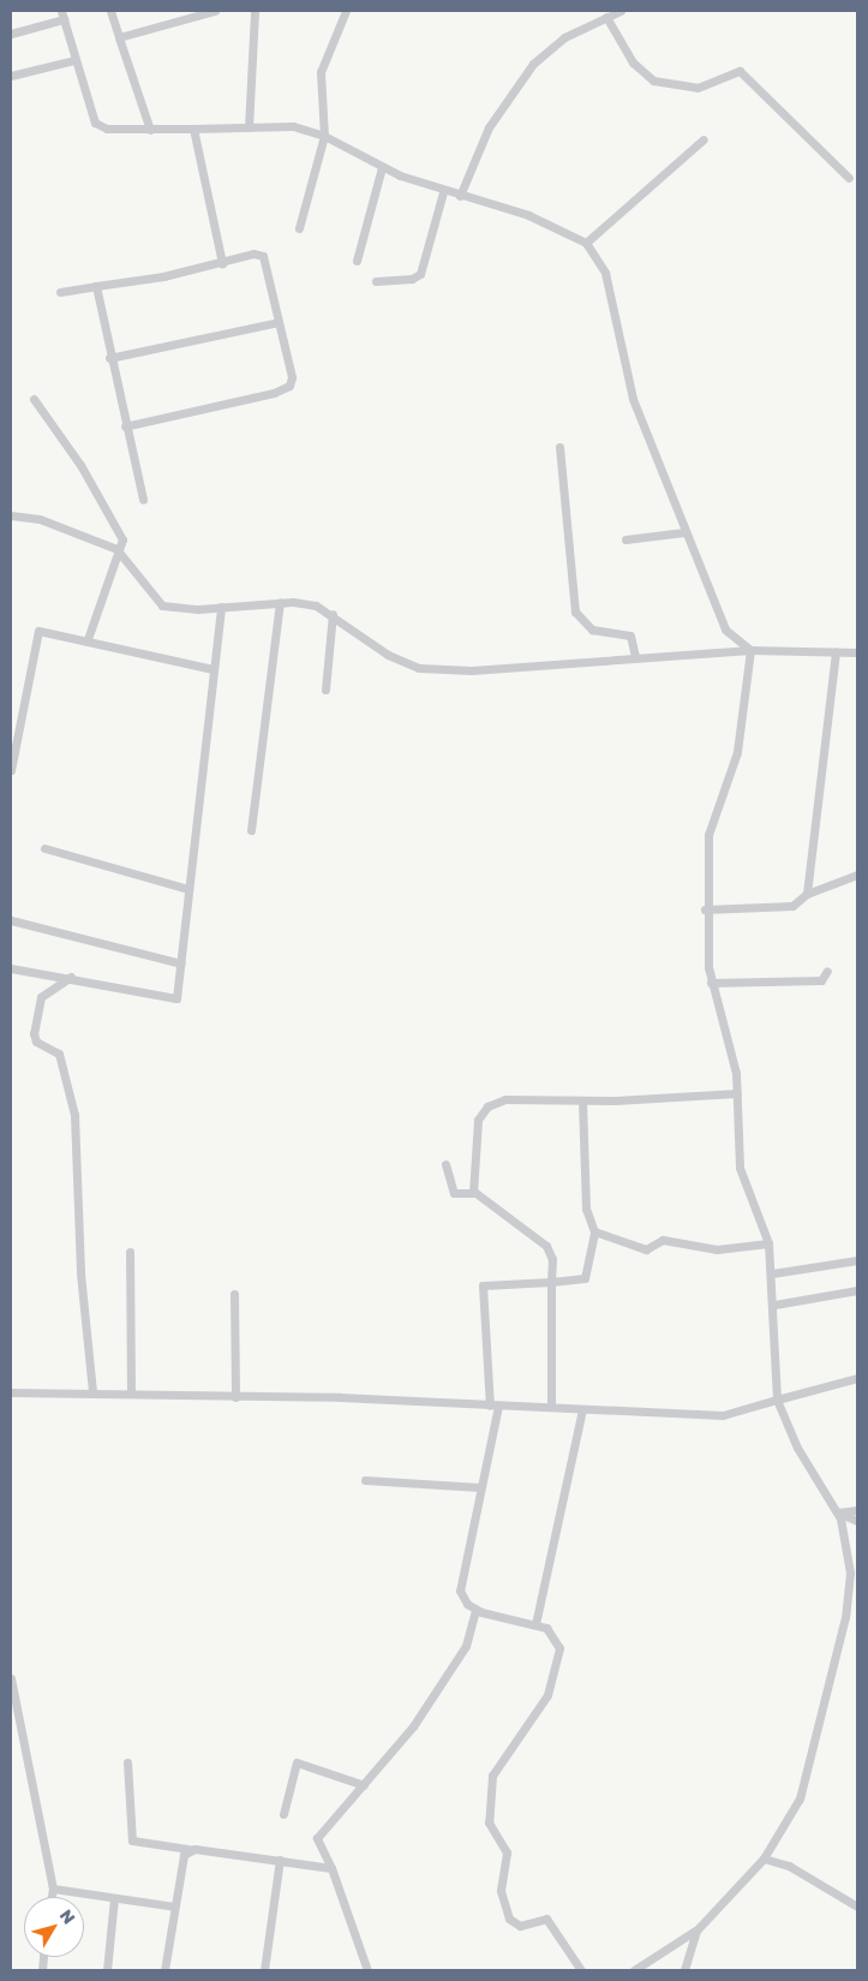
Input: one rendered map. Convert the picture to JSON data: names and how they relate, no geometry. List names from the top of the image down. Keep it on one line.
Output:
{"north":"top right"}
